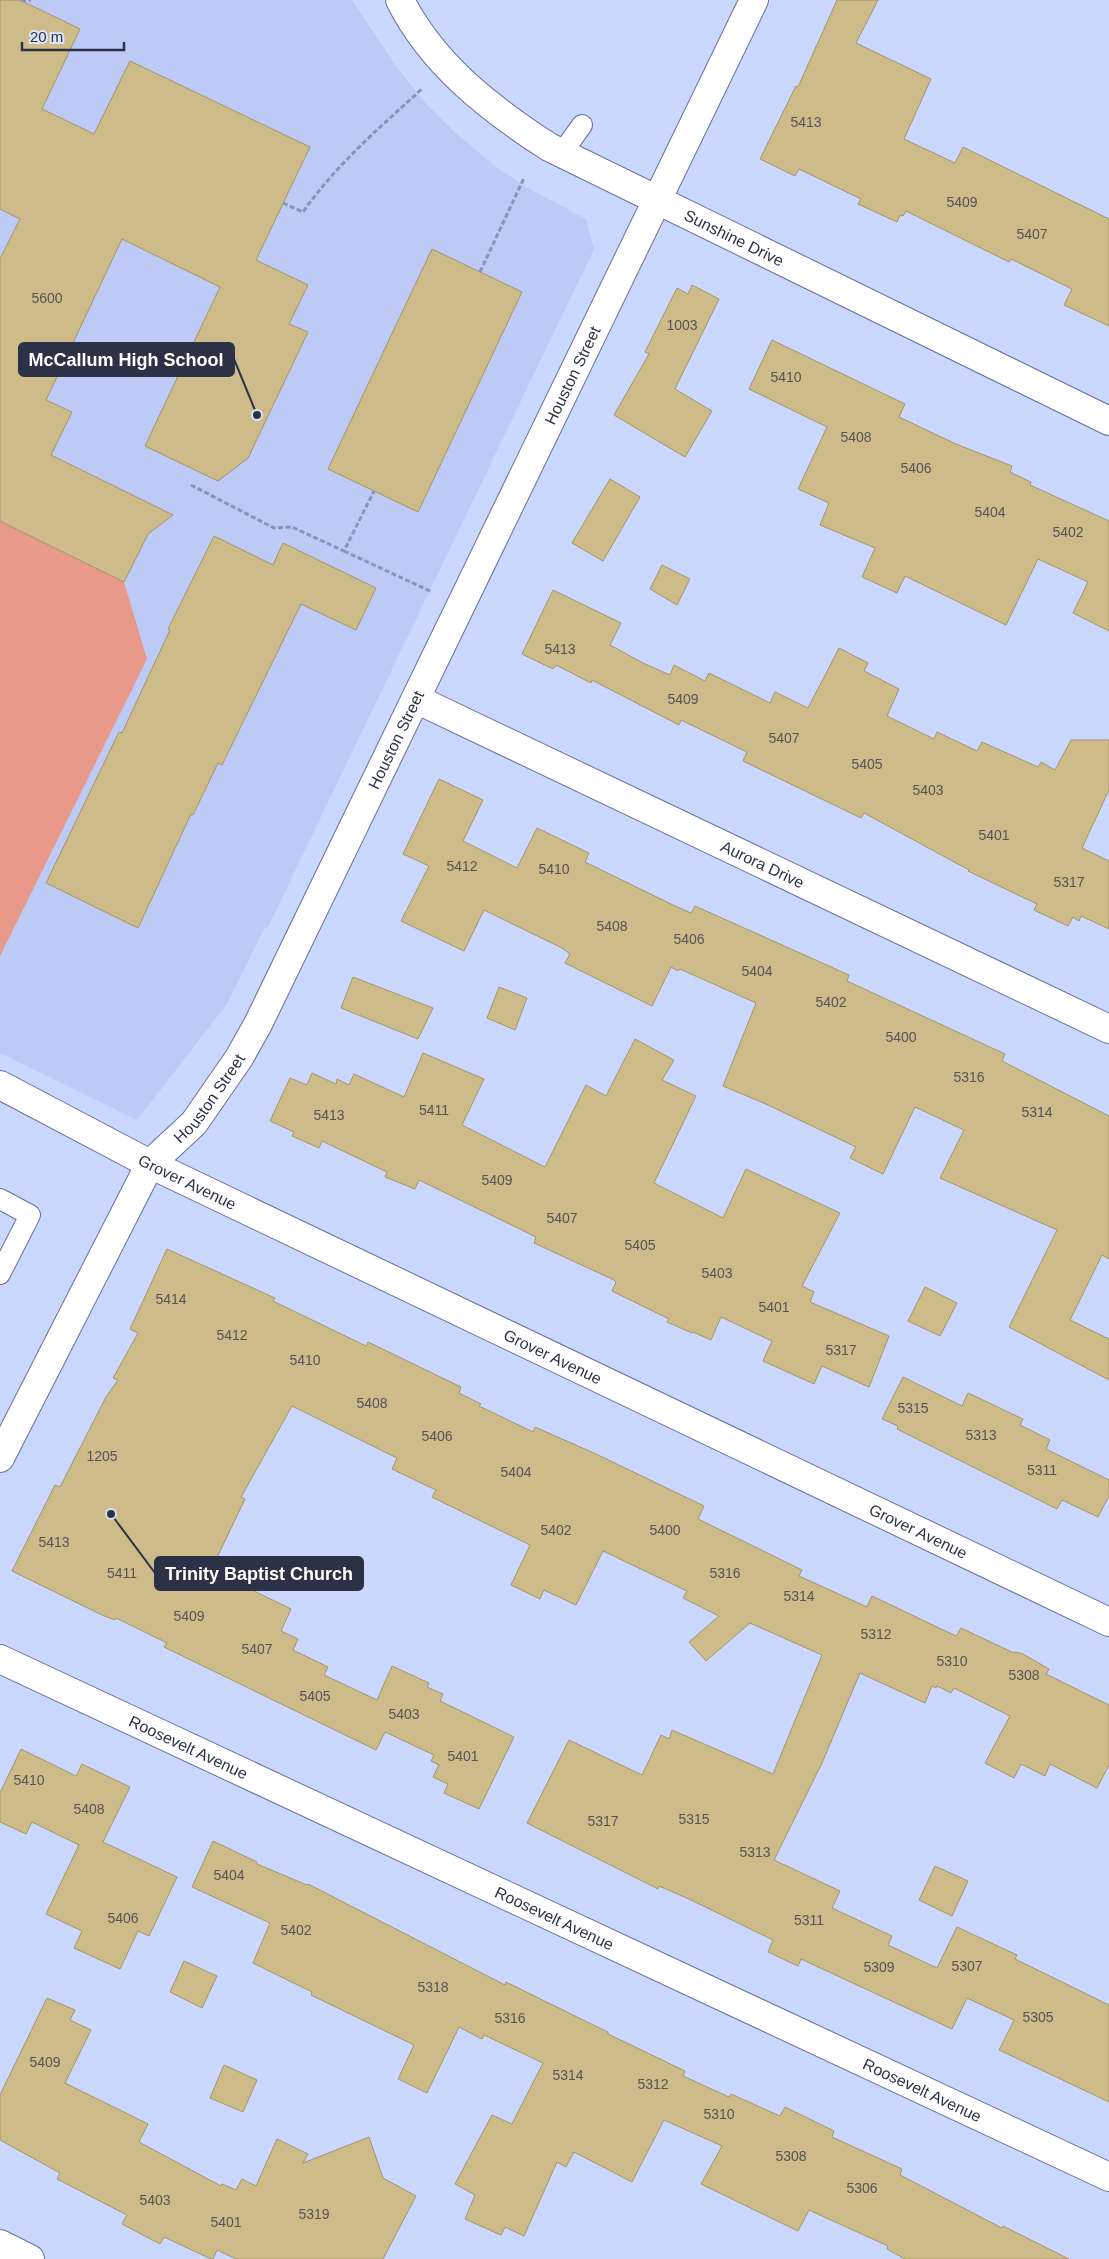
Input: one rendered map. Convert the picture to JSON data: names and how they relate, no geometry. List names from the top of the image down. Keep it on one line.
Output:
{"streets":{"street":["Sunshine Drive","Houston Street","Aurora Drive","Grover Avenue","Roosevelt Avenue"]},"crossings":[["Sunshine Drive","Houston Street"],["Houston Street","Aurora Drive"],["Houston Street","Grover Avenue"]],"places":["McCallum High School","Trinity Baptist Church"],"house_numbers":["5413","5409","5407","5600","1003","5410","5408","5406","5404","5402","5413","5409","5407","5405","5403","5401","5412","5410","5317","5408","5406","5404","5402","5400","5316","5411","5314","5413","5409","5407","5405","5403","5414","5401","5412","5317","5410","5408","5315","5313","5406","1205","5311","5404","5402","5400","5413","5411","5316","5314","5409","5312","5407","5310","5308","5405","5403","5401","5410","5408","5315","5317","5313","5404","5406","5311","5402","5307","5309","5318","5305","5316","5409","5314","5312","5310","5308","5306","5403","5319","5401"],"scale_bar":"20 m"}
